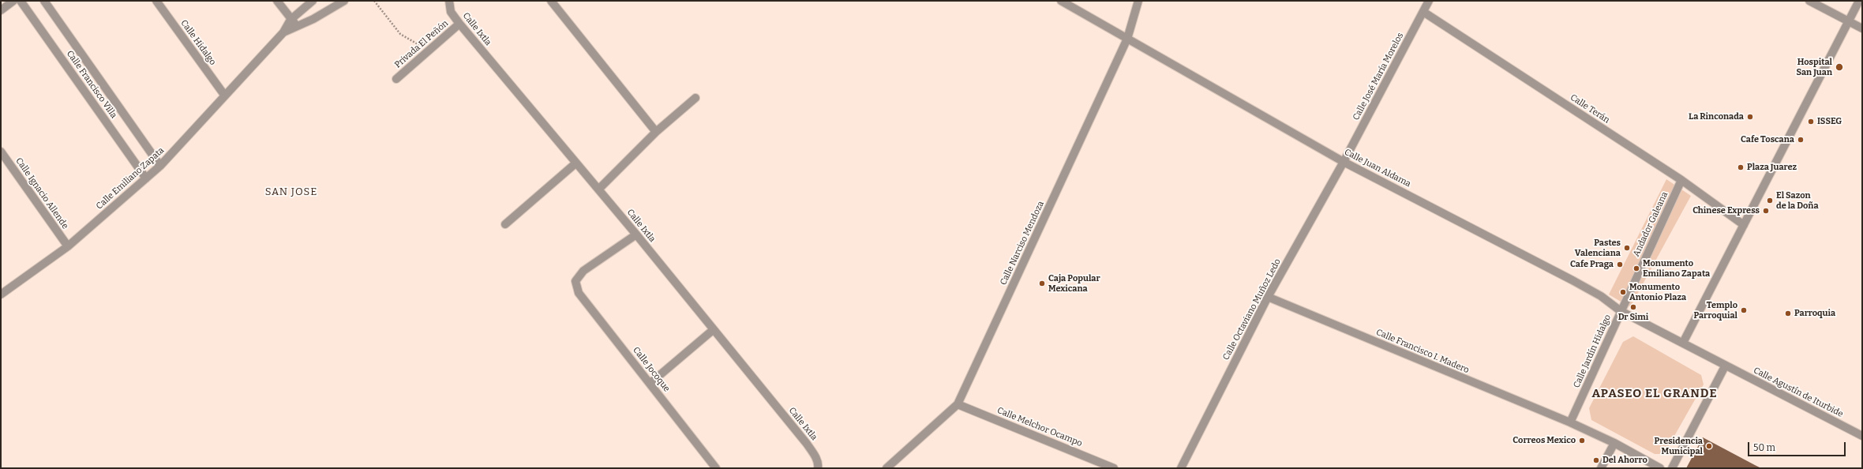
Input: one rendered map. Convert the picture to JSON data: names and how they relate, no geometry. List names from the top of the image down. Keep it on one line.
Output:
{"streets":{"street":["Calle Ixtla","Calle Hidalgo","Privada El Peñón","Calle José María Morelos","Calle Francisco Villa","Calle Terán","Calle Juan Aldama","Calle Emiliano Zapata","Calle Ignacio Allende","Andador Galeana","Calle Narciso Mendoza","Calle Octaviano Muñoz Ledo","Calle Francisco I. Madero","Calle Jardín Hidalgo","Calle Jocoque","Calle Agustín de Iturbide","Calle Melchor Ocampo"]},"crossings":[["Calle Ixtla","Privada El Peñón"],["Calle Ixtla","Calle Jocoque"],["Calle Hidalgo","Calle Emiliano Zapata"],["Calle José María Morelos","Calle Terán"],["Calle José María Morelos","Calle Juan Aldama"],["Calle José María Morelos","Calle Octaviano Muñoz Ledo"],["Calle Francisco Villa","Calle Emiliano Zapata"],["Calle Terán","Andador Galeana"],["Calle Juan Aldama","Andador Galeana"],["Calle Juan Aldama","Calle Narciso Mendoza"],["Calle Juan Aldama","Calle Octaviano Muñoz Ledo"],["Calle Juan Aldama","Calle Jardín Hidalgo"],["Calle Emiliano Zapata","Calle Ignacio Allende"],["Andador Galeana","Calle Jardín Hidalgo"],["Calle Narciso Mendoza","Calle Melchor Ocampo"],["Calle Octaviano Muñoz Ledo","Calle Francisco I. Madero"],["Calle Francisco I. Madero","Calle Jardín Hidalgo"],["Calle Jardín Hidalgo","Calle Agustín de Iturbide"]],"districts":["SAN JOSE","APASEO EL GRANDE"],"places":["Hospital San Juan","La Rinconada","ISSEG","Cafe Toscana","Plaza Juarez","El Sazon de la Doña","Chinese Express","Pastes Valenciana","Cafe Praga","Monumento Emiliano Zapata","Caja Popular Mexicana","Monumento Antonio Plaza","Dr Simi","Templo Parroquial","Parroquia","Correos Mexico","Presidencia Municipal","Del Ahorro"],"scale_bar":"50 m"}
